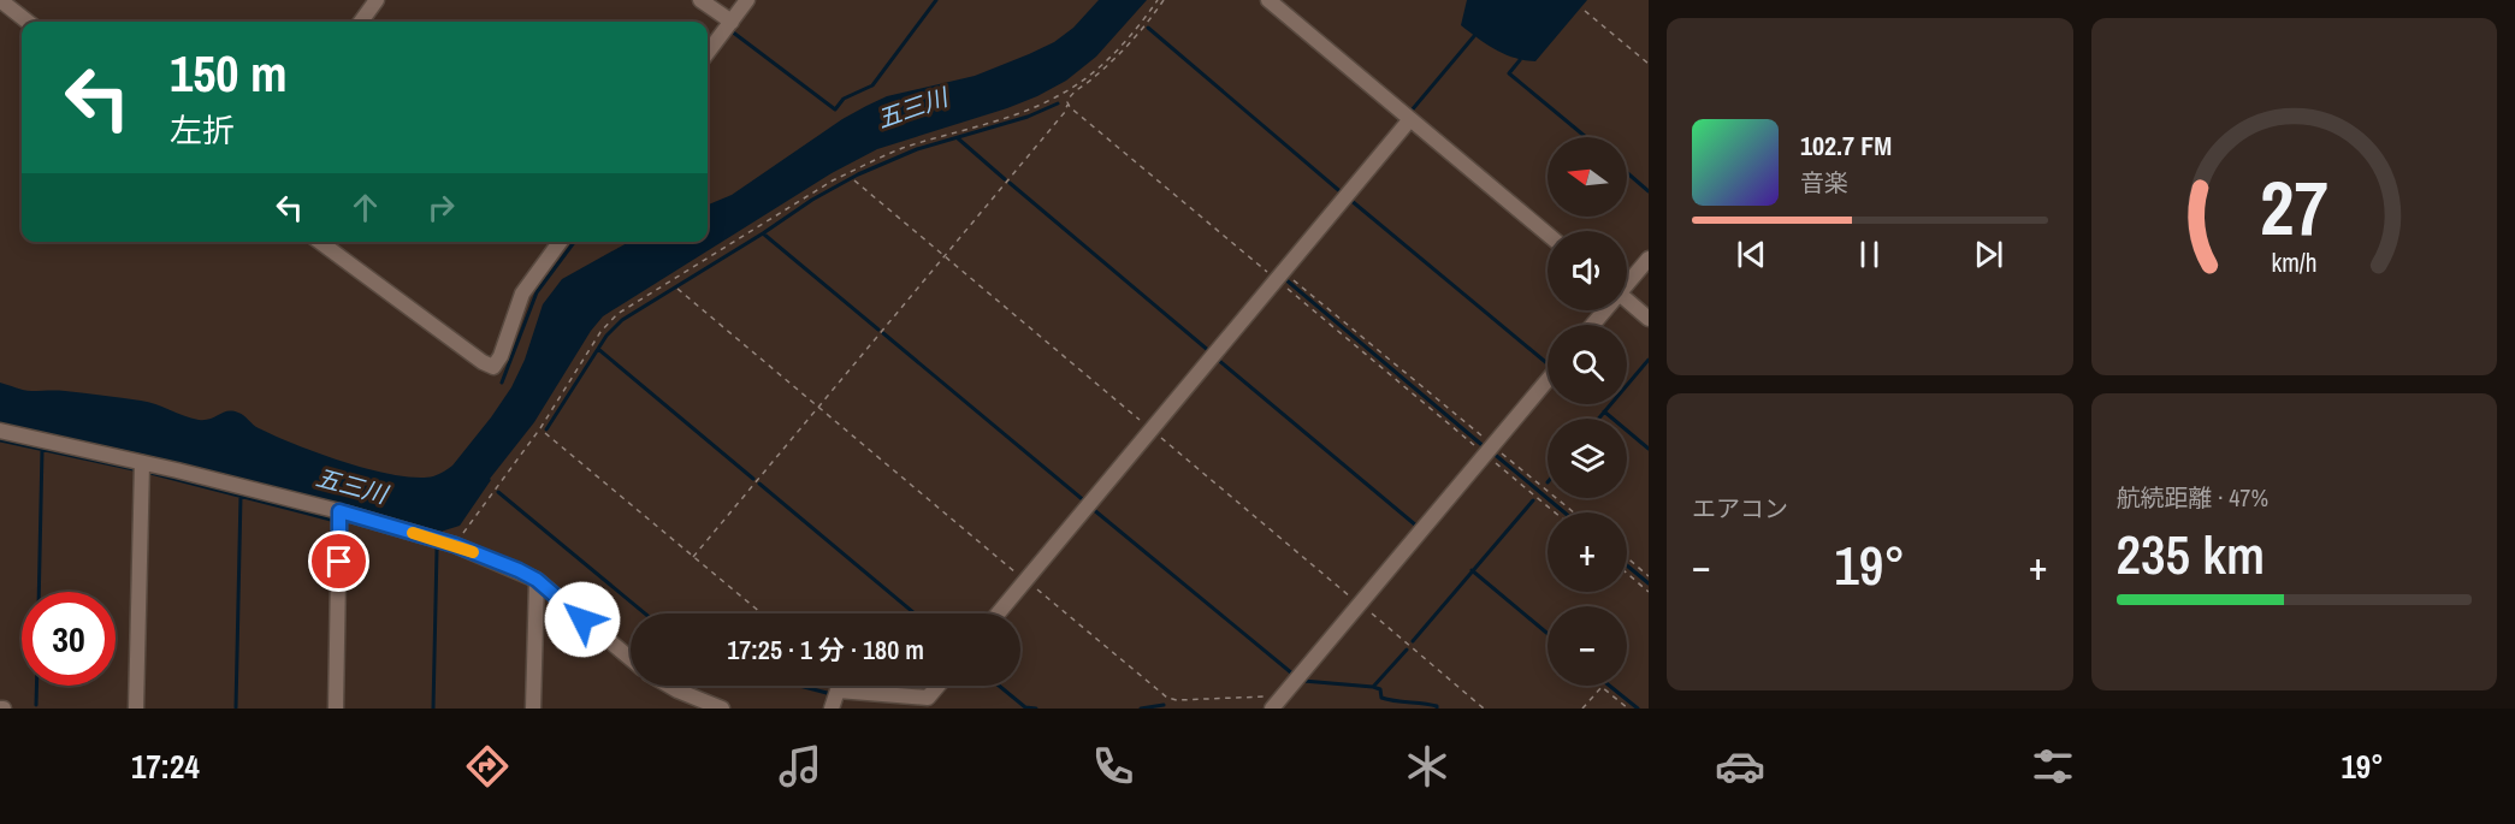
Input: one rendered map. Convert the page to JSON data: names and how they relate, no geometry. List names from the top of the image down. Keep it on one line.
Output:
{"water":["五三川"],"north":"left","page":{"turn":["150 m","左折"],"song":["102.7 FM","音楽"],"map_buttons":["+","−"],"tile":["エアコン",["航続距離 · 47%","235 km"]],"heat":["−","19°","+"],"limit":"30","trip":"17:25 · 1 分 · 180 m","tabs":["17:24","19°"],"gauge":["27","km/h"]}}
